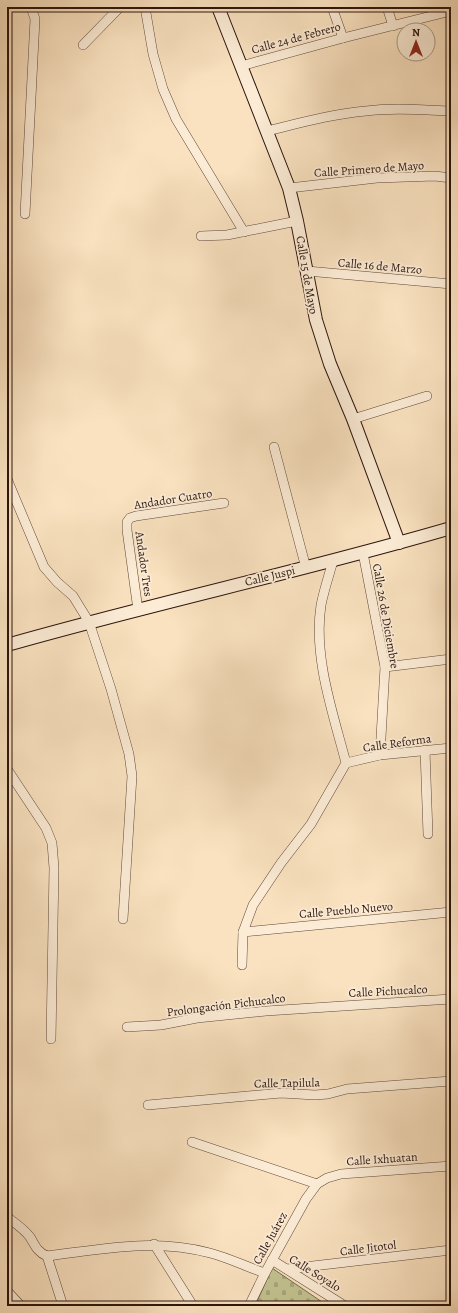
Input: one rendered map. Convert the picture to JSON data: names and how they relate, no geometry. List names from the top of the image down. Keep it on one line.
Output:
{"streets":{"street":["Calle 24 de Febrero","Calle Primero de Mayo","Calle 16 de Marzo","Calle 15 de Mayo","Andador Cuatro","Andador Tres","Calle Juspi","Calle 26 de Diciembre","Calle Reforma","Calle Pueblo Nuevo","Calle Pichucalco","Prolongación Pichucalco","Calle Tapilula","Calle Ixhuatan","Calle Juárez","Calle Jitotol","Calle Soyalo"]},"crossings":[["Calle 24 de Febrero","Calle 15 de Mayo"],["Calle Primero de Mayo","Calle 15 de Mayo"],["Calle 16 de Marzo","Calle 15 de Mayo"],["Calle 15 de Mayo","Calle Juspi"],["Andador Cuatro","Andador Tres"],["Andador Tres","Calle Juspi"],["Calle Juspi","Calle 26 de Diciembre"],["Calle 26 de Diciembre","Calle Reforma"],["Calle Pichucalco","Prolongación Pichucalco"],["Calle Ixhuatan","Calle Juárez"],["Calle Juárez","Calle Soyalo"],["Calle Jitotol","Calle Soyalo"]],"north":"top"}
